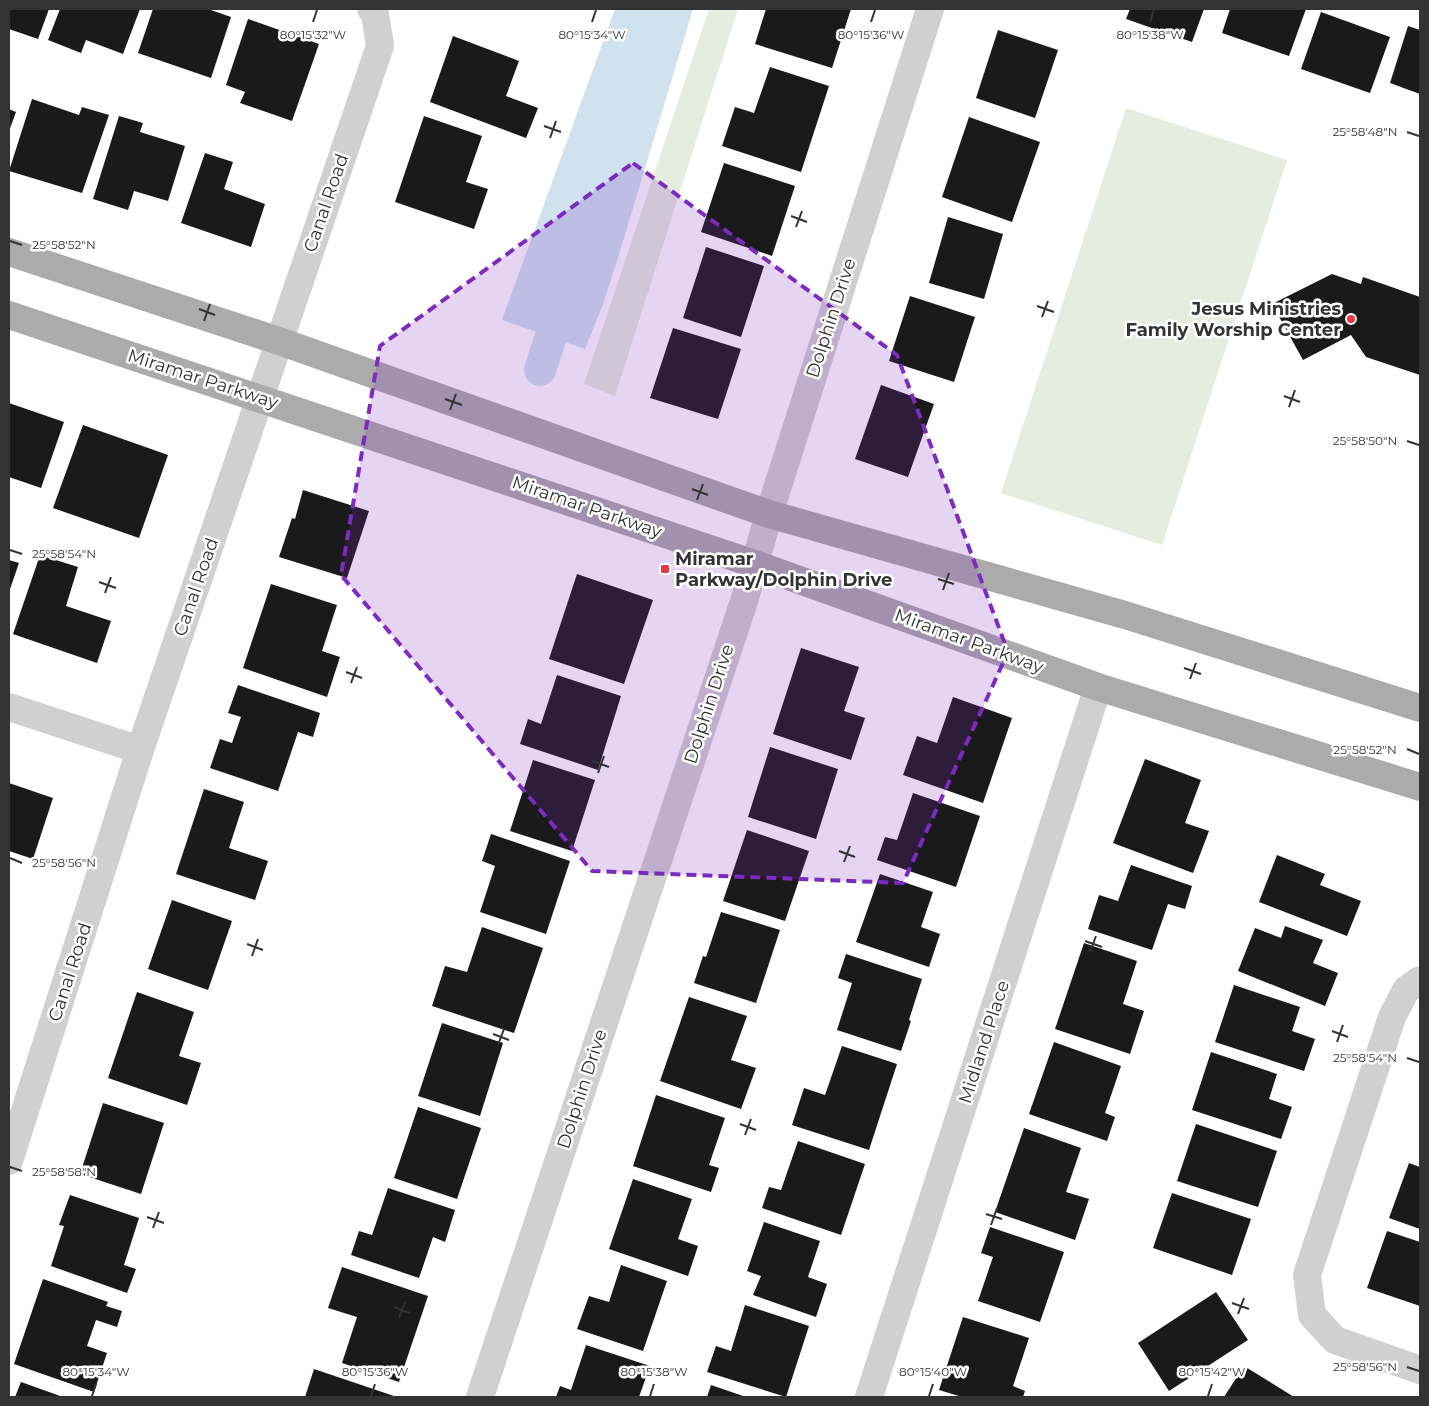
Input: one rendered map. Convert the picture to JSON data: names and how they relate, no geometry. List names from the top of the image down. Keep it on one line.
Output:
{"streets":{"main road":["Miramar Parkway"],"street":["Canal Road","Dolphin Drive","Midland Place"]},"crossings":[["Canal Road","Miramar Parkway"],["Dolphin Drive","Miramar Parkway"],["Miramar Parkway","Midland Place"]],"places":{"other":["Jesus Ministries Family Worship Center"],"transit":["Miramar Parkway/Dolphin Drive"]},"coordinates":["80°15'32\"W","80°15'34\"W","80°15'36\"W","80°15'38\"W","25°58'48\"N","25°58'52\"N","25°58'50\"N","25°58'54\"N","25°58'56\"N","25°58'58\"N","80°15'40\"W","80°15'42\"W"]}
